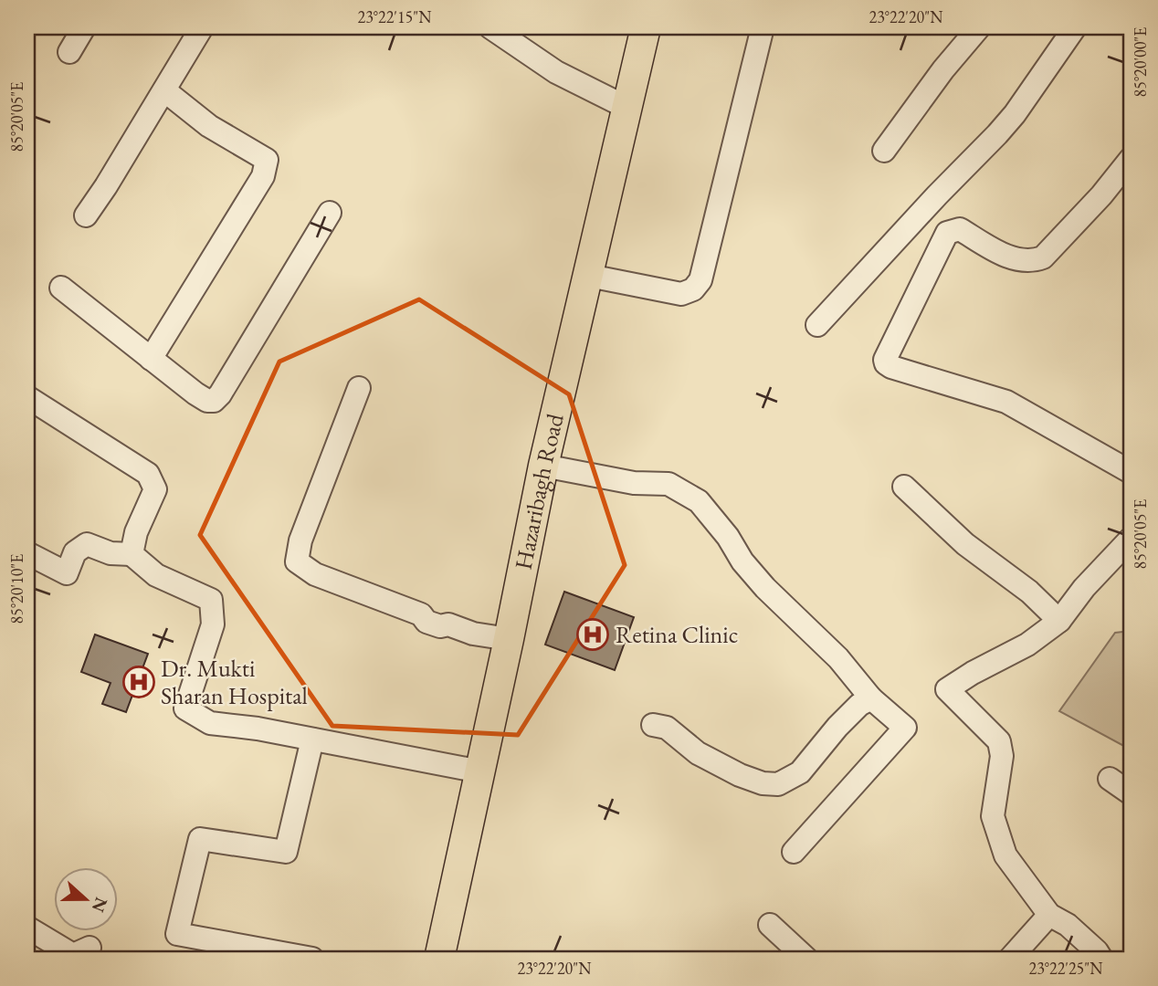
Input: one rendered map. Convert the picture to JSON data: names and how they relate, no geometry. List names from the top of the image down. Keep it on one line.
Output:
{"streets":{"main road":["Hazaribagh Road"]},"places":{"hospital":["Retina Clinic","Dr. Mukti Sharan Hospital"]},"north":"right","coordinates":["23°22'15\"N","23°22'20\"N","85°20'00\"E","85°20'05\"E","85°20'10\"E","23°22'25\"N"]}
